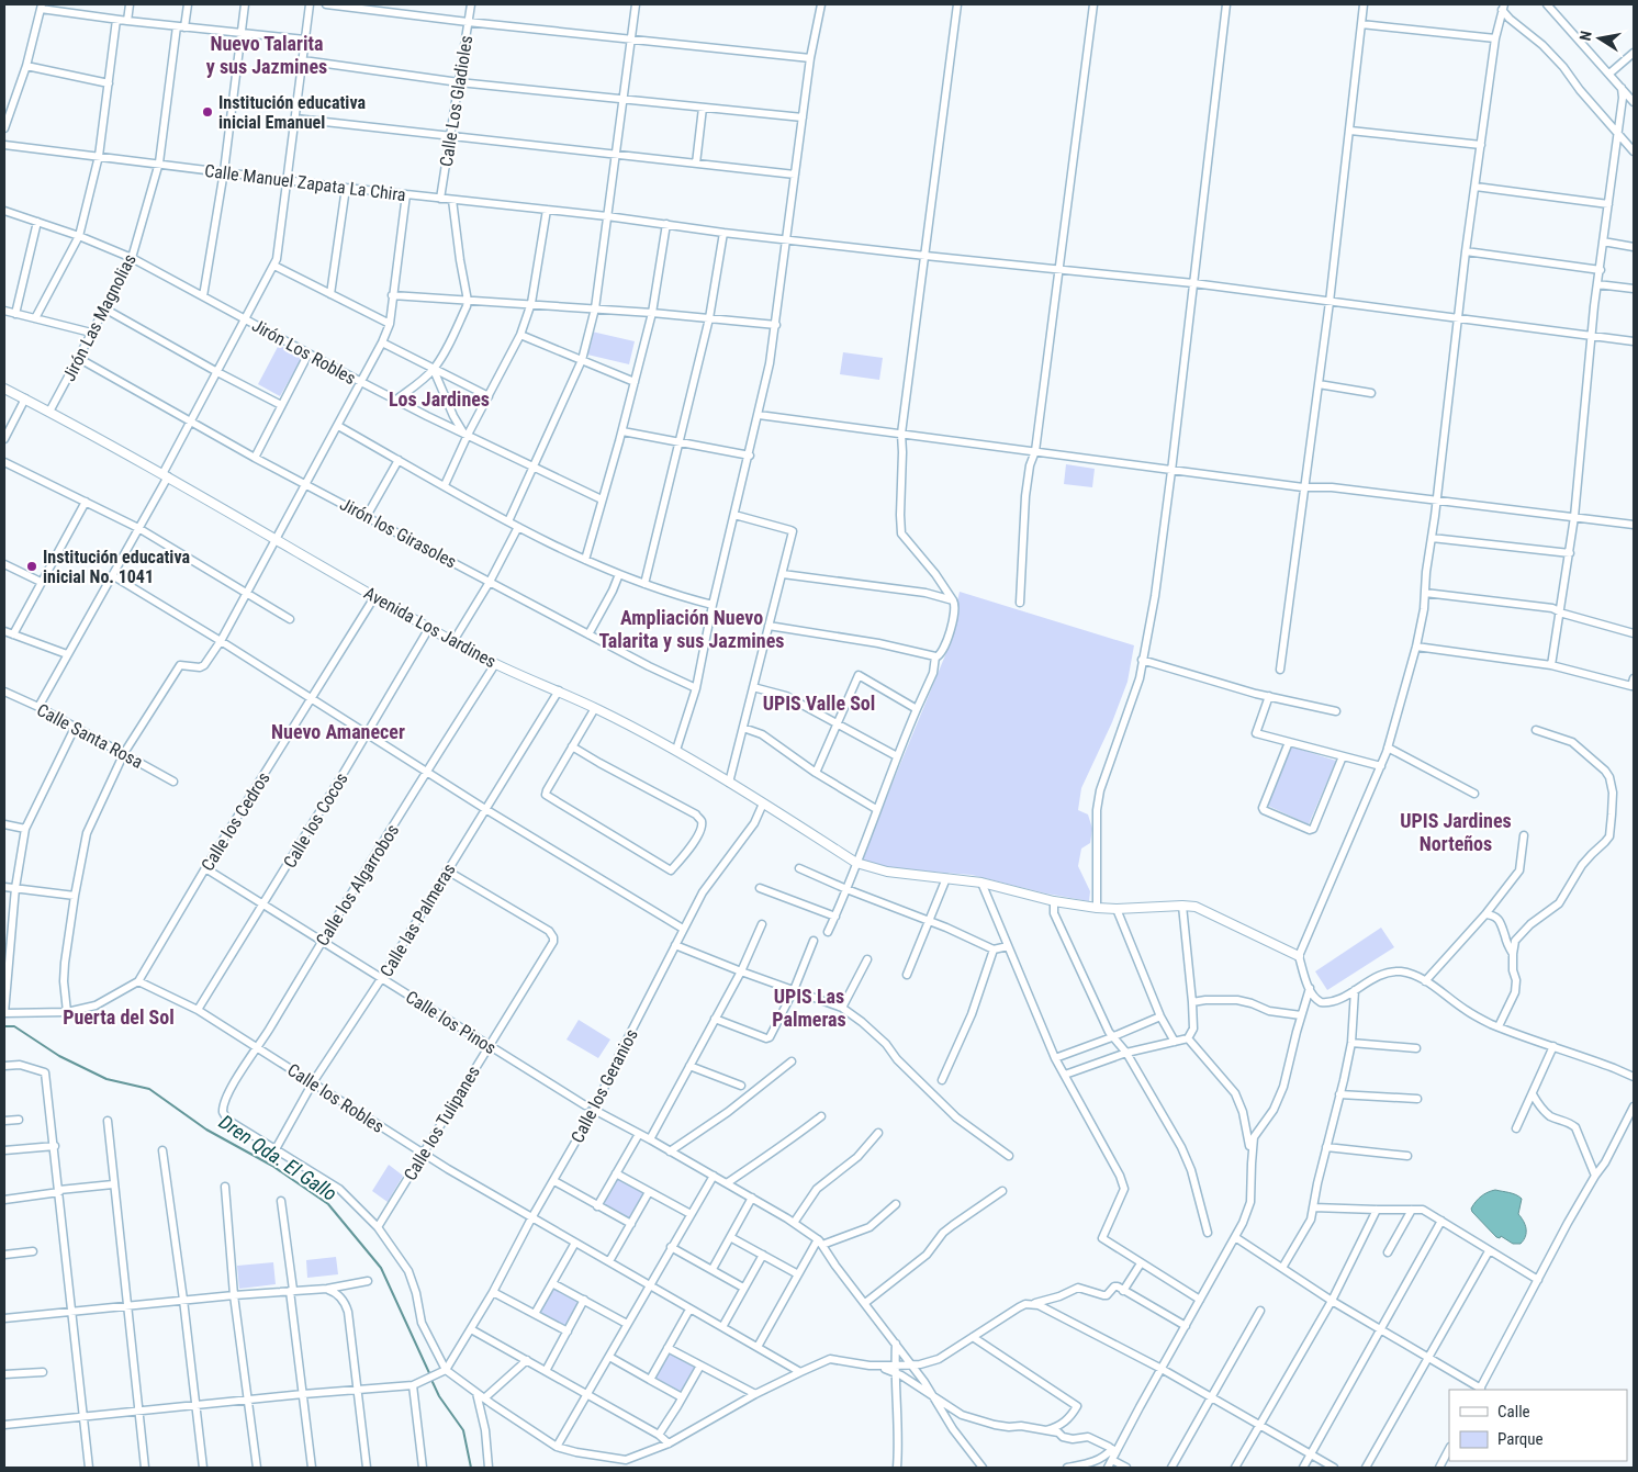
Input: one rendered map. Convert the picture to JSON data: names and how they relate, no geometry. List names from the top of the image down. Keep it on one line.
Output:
{"streets":{"street":["Calle Los Gladioles","Calle Manuel Zapata La Chira","Jirón Las Magnolias","Jirón Los Robles","Jirón los Girasoles","Avenida Los Jardines","Calle Santa Rosa","Calle los Cocos","Calle los Cedros","Calle los Algarrobos","Calle las Palmeras","Calle los Pinos","Calle los Geranios","Calle los Robles","Calle los Tulipanes"]},"crossings":[["Calle Los Gladioles","Calle Manuel Zapata La Chira"],["Calle Manuel Zapata La Chira","Jirón Las Magnolias"],["Jirón Las Magnolias","Jirón Los Robles"],["Jirón Las Magnolias","Jirón los Girasoles"],["Jirón Las Magnolias","Avenida Los Jardines"],["Avenida Los Jardines","Calle los Cocos"],["Avenida Los Jardines","Calle los Cedros"],["Avenida Los Jardines","Calle los Algarrobos"],["Avenida Los Jardines","Calle las Palmeras"],["Avenida Los Jardines","Calle los Geranios"],["Calle los Cocos","Calle los Pinos"],["Calle los Cocos","Calle los Robles"],["Calle los Cedros","Calle los Pinos"],["Calle los Cedros","Calle los Robles"],["Calle los Algarrobos","Calle las Palmeras"],["Calle los Algarrobos","Calle los Pinos"],["Calle los Algarrobos","Calle los Robles"],["Calle las Palmeras","Calle los Pinos"],["Calle las Palmeras","Calle los Robles"],["Calle las Palmeras","Calle los Tulipanes"],["Calle los Pinos","Calle los Tulipanes"],["Calle los Geranios","Calle los Robles"],["Calle los Robles","Calle los Tulipanes"]],"districts":["Nuevo Talarita y sus Jazmines","Los Jardines","Ampliación Nuevo Talarita y sus Jazmines","UPIS Valle Sol","Nuevo Amanecer","UPIS Jardines Norteños","UPIS Las Palmeras","Puerta del Sol"],"water":["Dren Qda. El Gallo"],"places":["Institución educativa inicial Emanuel","Institución educativa inicial No. 1041"],"legend":["Calle","Parque"],"north":"left"}
